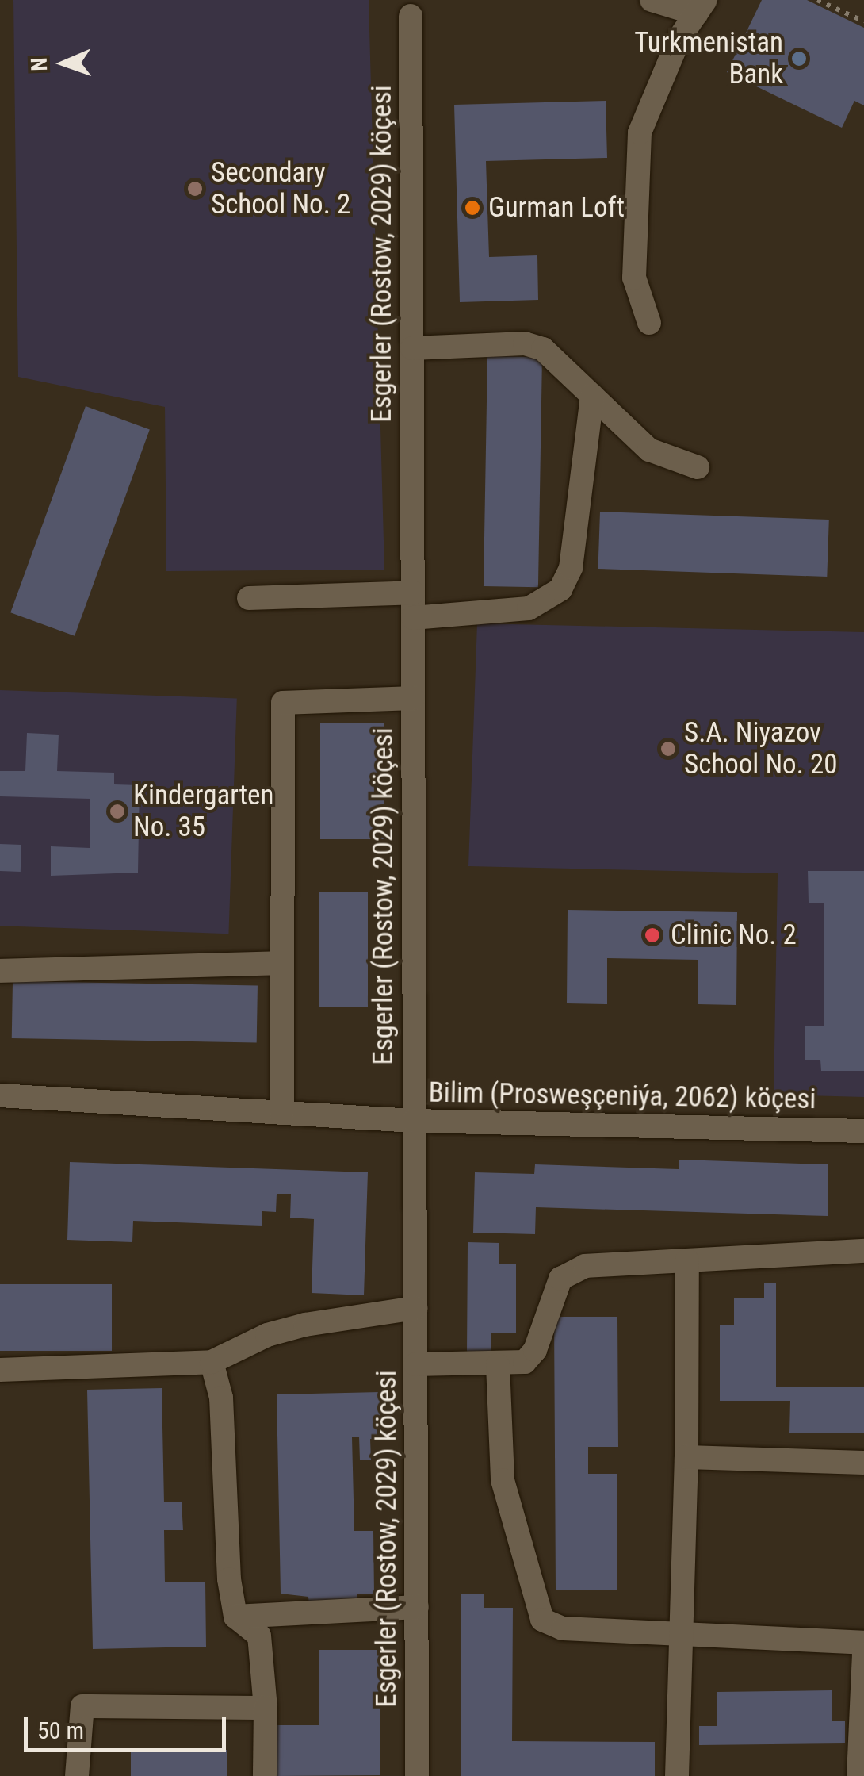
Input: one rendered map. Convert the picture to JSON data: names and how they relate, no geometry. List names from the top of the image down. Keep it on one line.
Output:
{"streets":{"street":["Esgerler (Rostow, 2029) köçesi","Bilim (Prosweşçeniýa, 2062) köçesi"]},"crossings":[["Esgerler (Rostow, 2029) köçesi","Bilim (Prosweşçeniýa, 2062) köçesi"]],"places":["Turkmenistan Bank","Secondary School No. 2","Gurman Loft","S.A. Niyazov School No. 20","Kindergarten No. 35","Clinic No. 2"],"scale_bar":"50 m","north":"left"}
